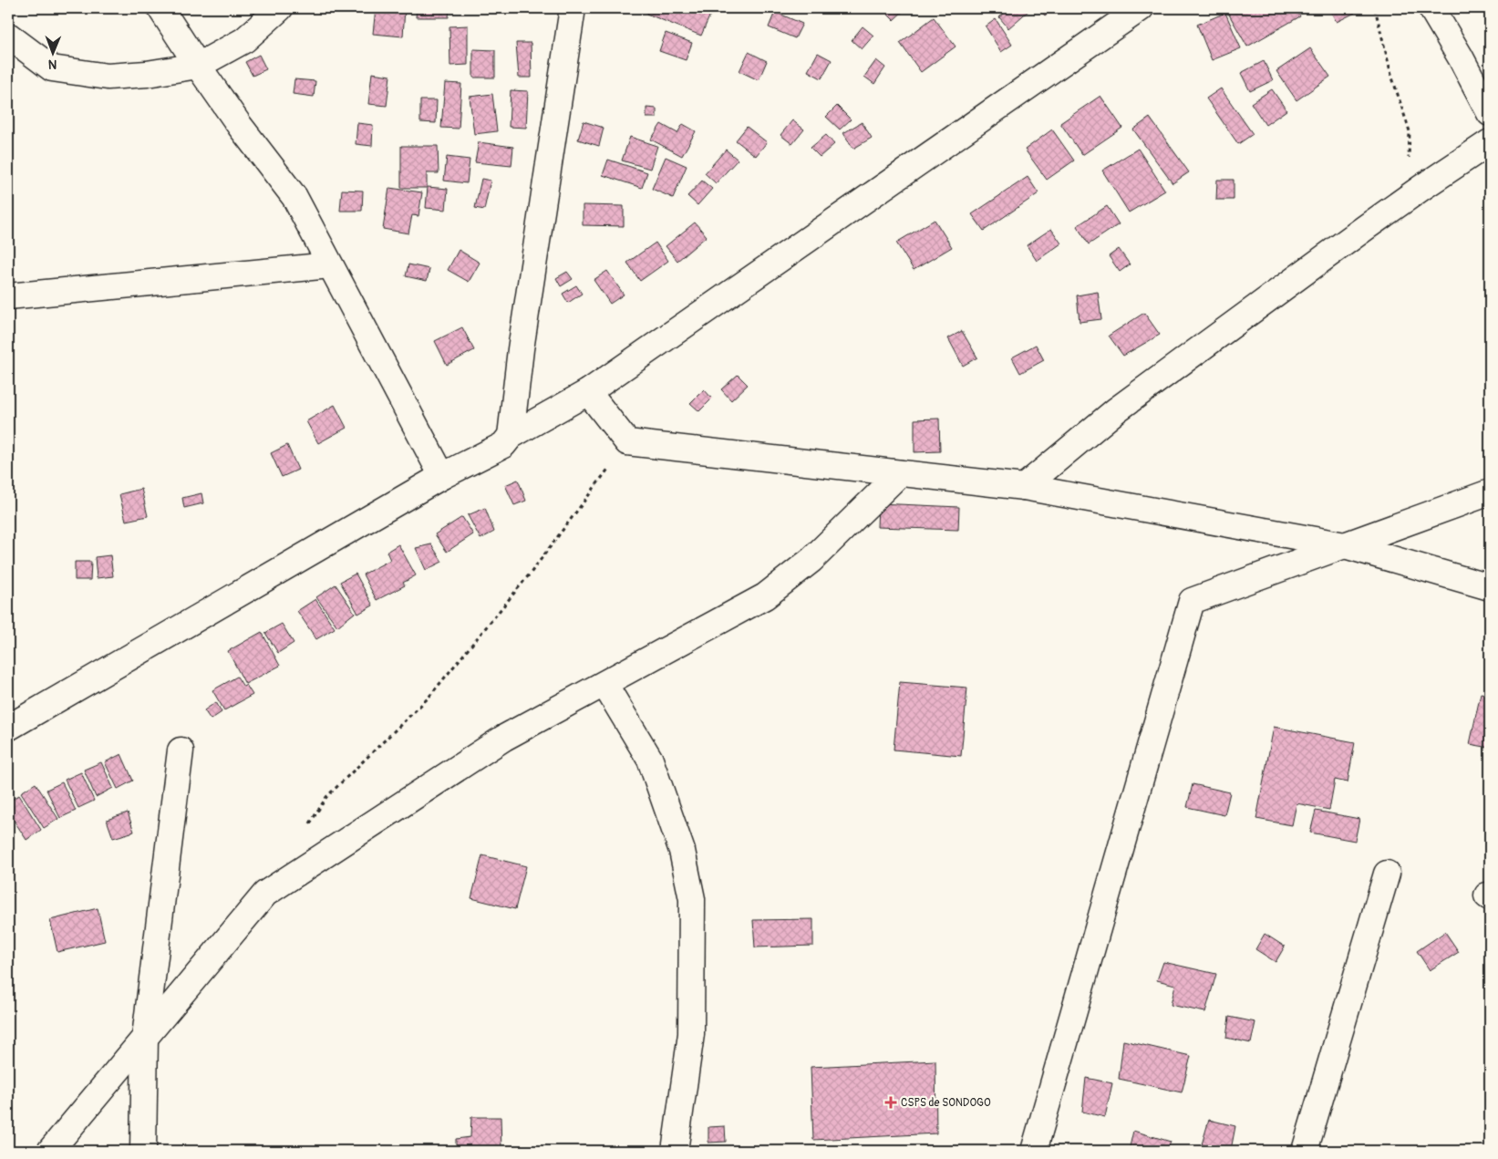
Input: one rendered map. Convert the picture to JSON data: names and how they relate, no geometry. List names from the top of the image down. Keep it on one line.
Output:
{"places":{"health":["CSPS de SONDOGO"]},"north":"bottom"}
